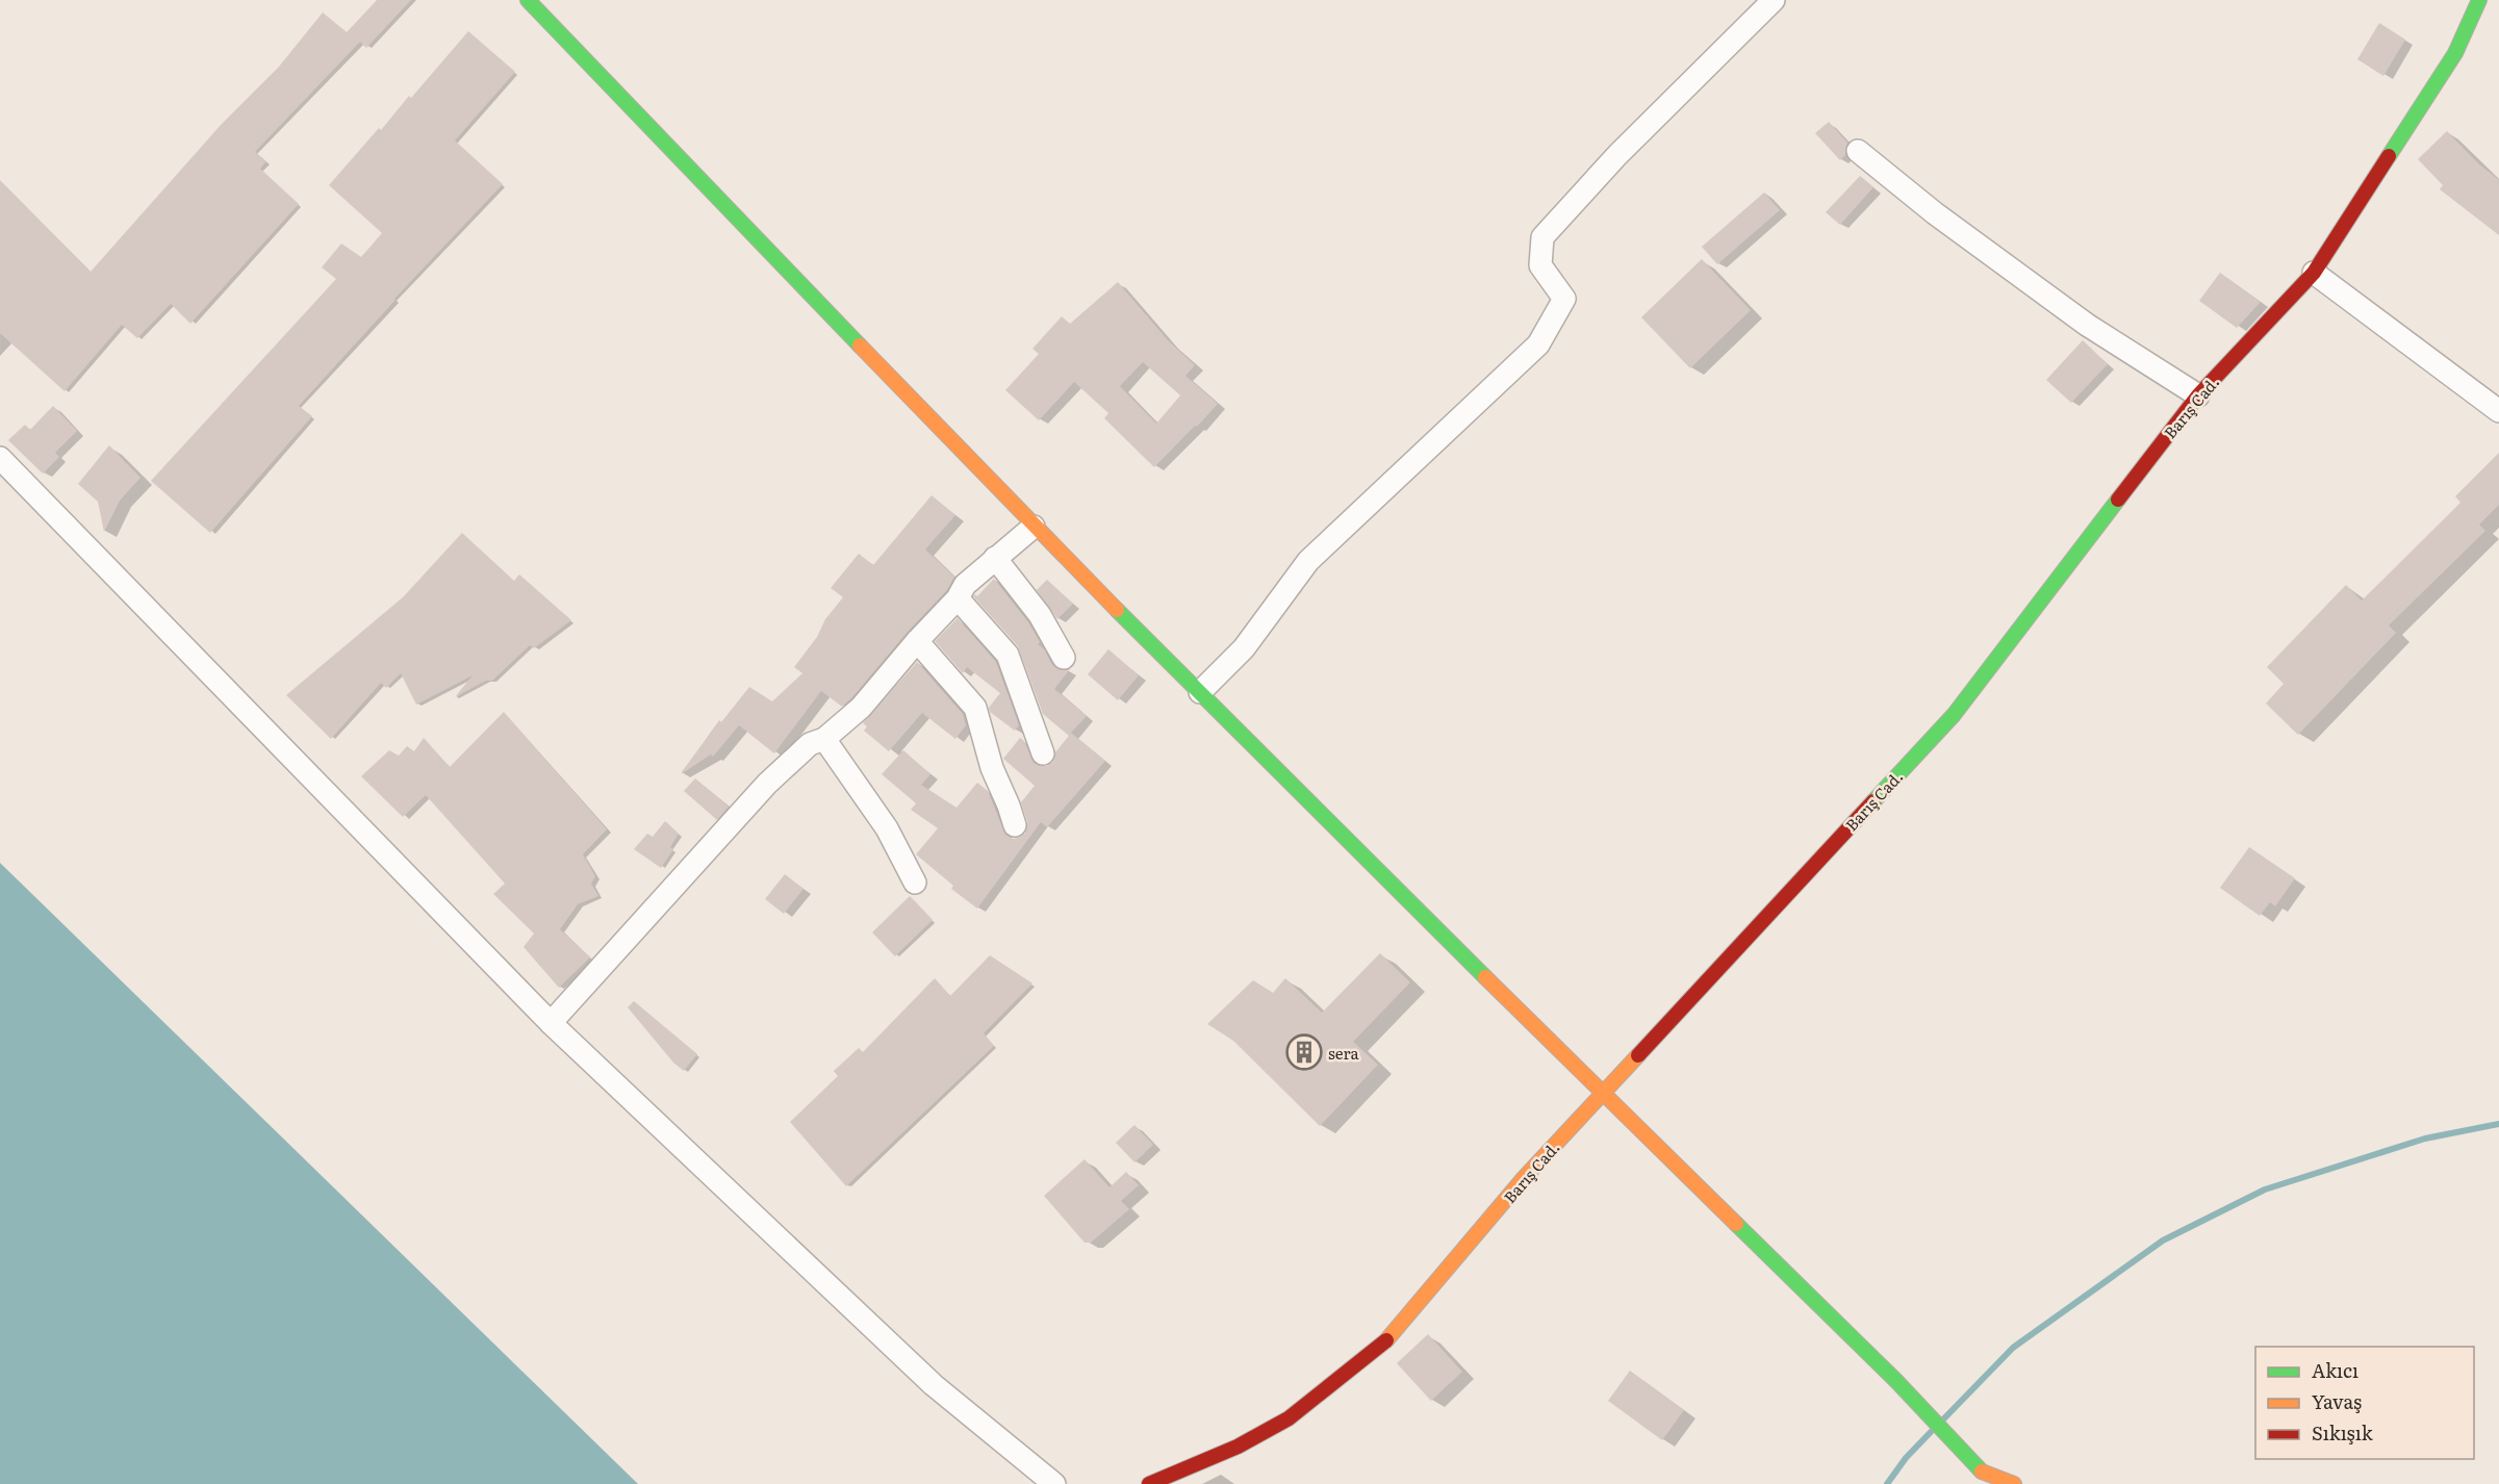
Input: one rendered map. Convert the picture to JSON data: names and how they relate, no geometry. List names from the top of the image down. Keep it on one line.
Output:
{"streets":{"main road":["Barış Cad."]},"places":{"building":["sera"]},"legend":["Akıcı","Yavaş","Sıkışık"]}
